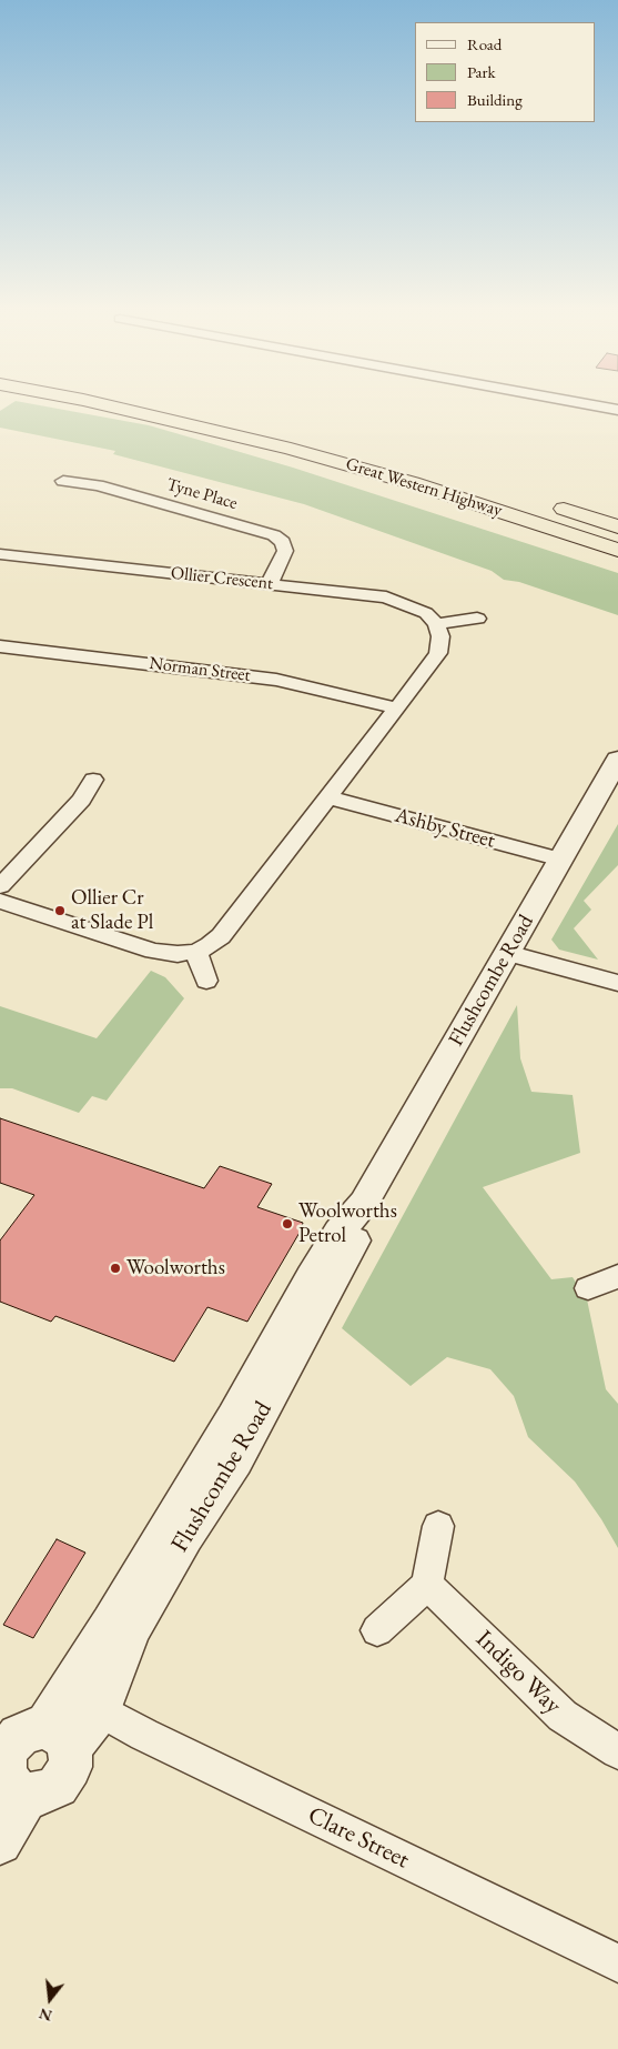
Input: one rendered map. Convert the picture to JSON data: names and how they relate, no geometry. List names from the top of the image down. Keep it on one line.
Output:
{"streets":{"highway":["Great Western Highway"],"street":["Tyne Place","Ollier Crescent","Norman Street","Ashby Street","Flushcombe Road","Indigo Way","Clare Street"]},"crossings":[["Tyne Place","Ollier Crescent"],["Ashby Street","Flushcombe Road"],["Flushcombe Road","Clare Street"]],"places":["Ollier Cr at Slade Pl","Woolworths Petrol","Woolworths"],"legend":["Road","Park","Building"],"north":"bottom"}
